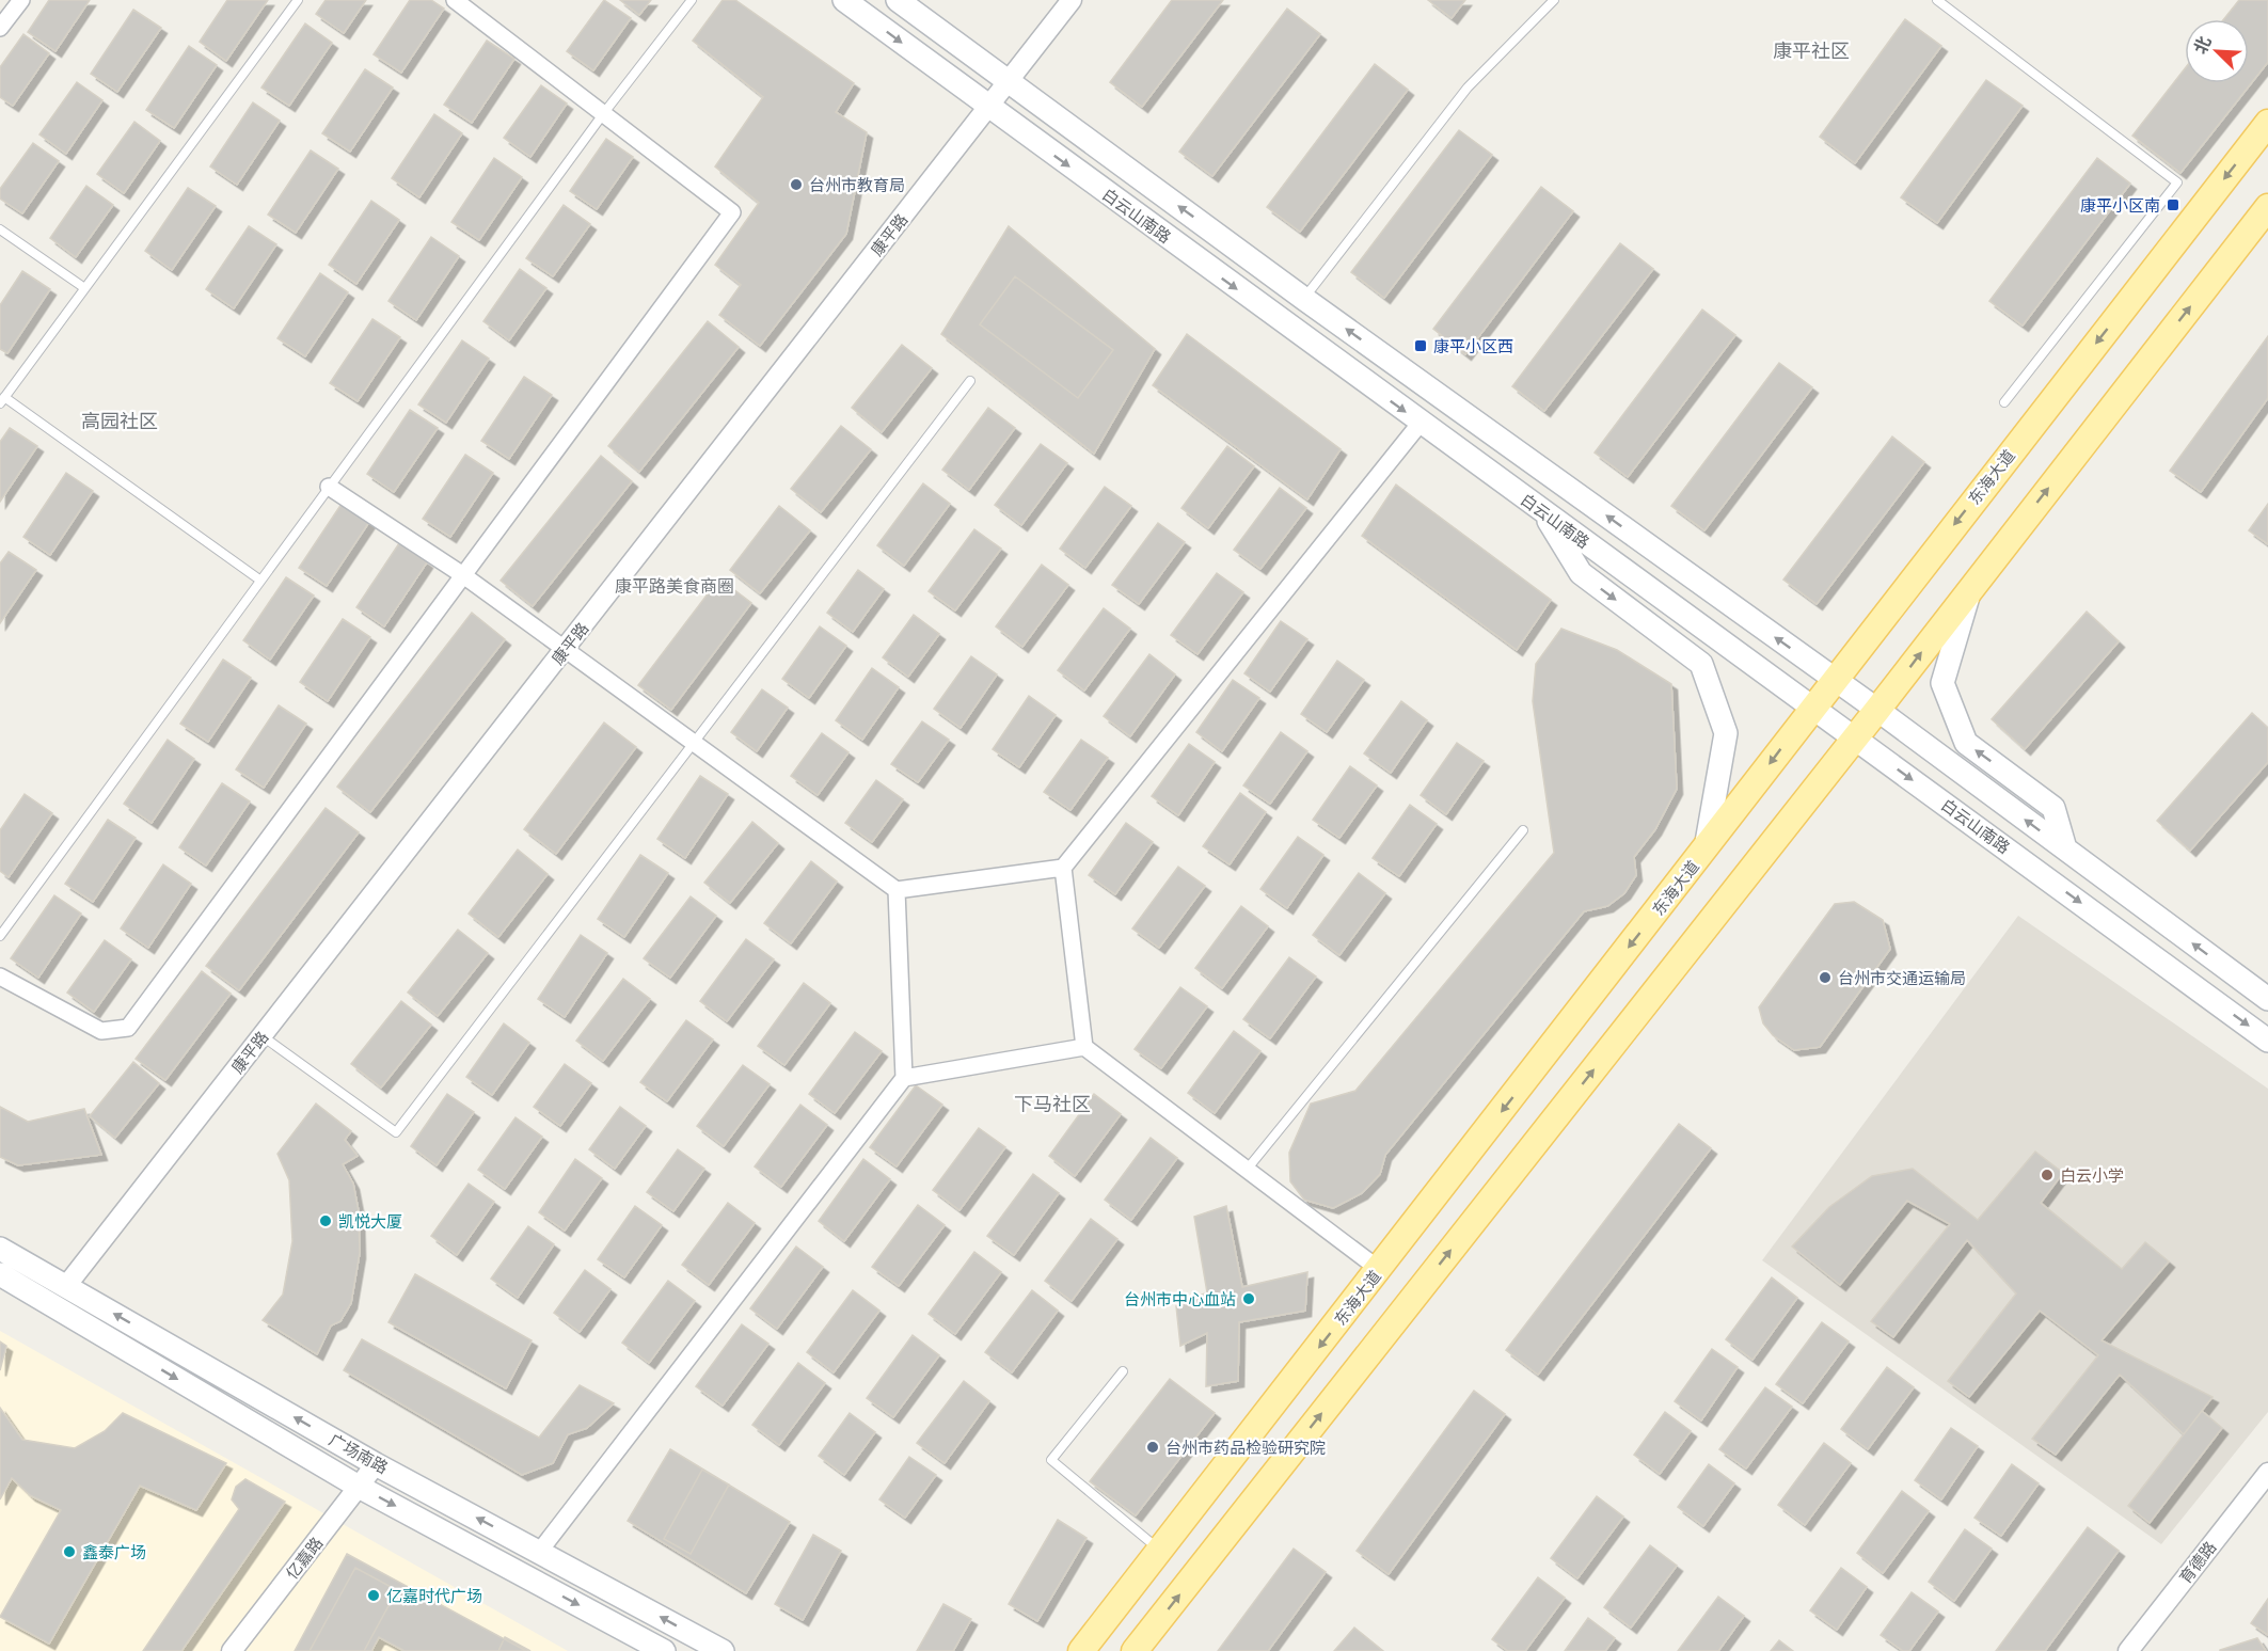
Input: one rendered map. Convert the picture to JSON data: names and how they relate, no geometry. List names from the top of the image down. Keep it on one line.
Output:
{"streets":{"main road":["白云山南路","东海大道","广场南路"],"street":["康平路","亿嘉路","育德路"]},"crossings":[["白云山南路","康平路"],["白云山南路","东海大道"],["康平路","广场南路"],["广场南路","亿嘉路"]],"districts":["康平社区","高园社区","康平路美食商圈","下马社区"],"places":{"other":["台州市教育局","台州市交通运输局","白云小学","凯悦大厦","台州市中心血站","台州市药品检验研究院","鑫泰广场","亿嘉时代广场"],"transit":["康平小区南","康平小区西"]},"north":"top left"}
